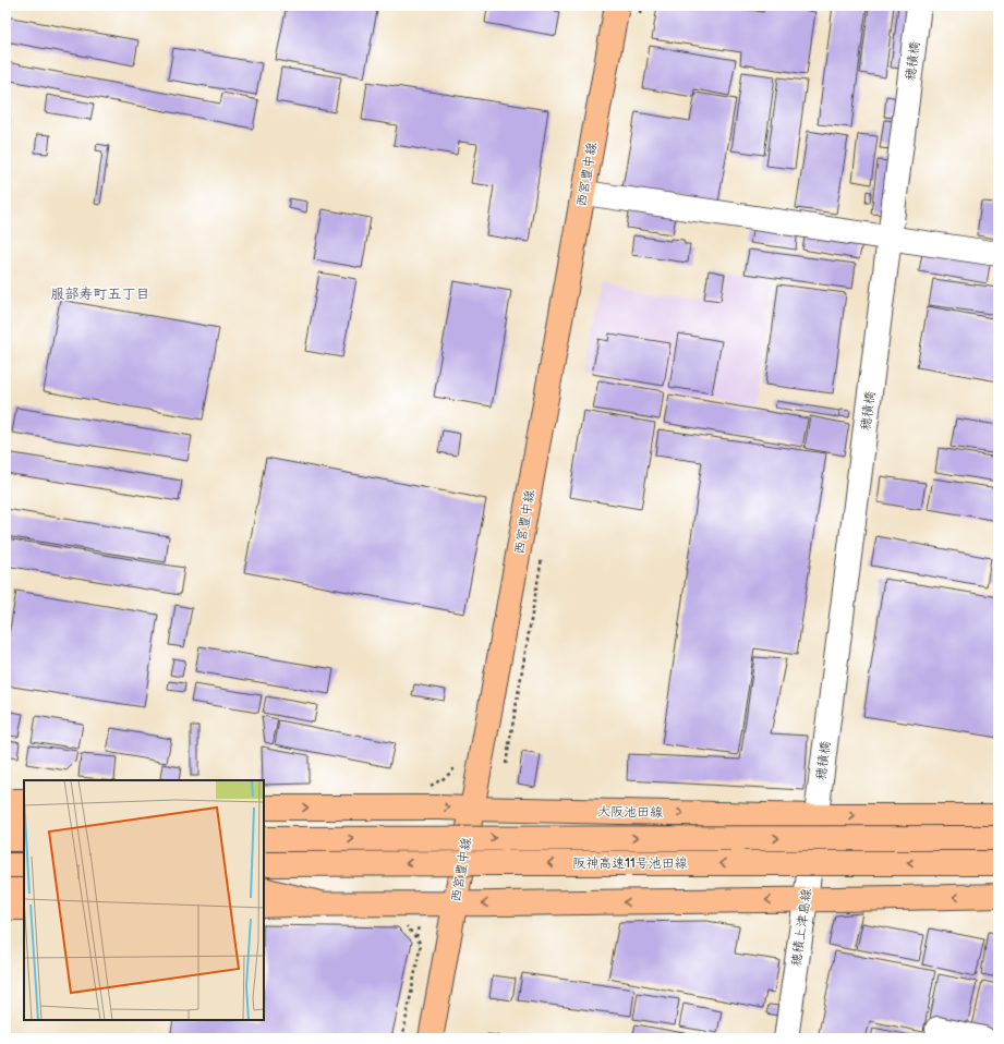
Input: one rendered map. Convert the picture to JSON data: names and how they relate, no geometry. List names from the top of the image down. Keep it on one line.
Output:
{"streets":{"main road":["西宮豊中線","大阪池田線","阪神高速11号池田線"],"street":["穂積橋","穂積上津島線"]},"crossings":[["穂積橋","大阪池田線"],["穂積橋","穂積上津島線"],["西宮豊中線","大阪池田線"],["大阪池田線","穂積上津島線"]],"districts":["服部寿町五丁目"]}
